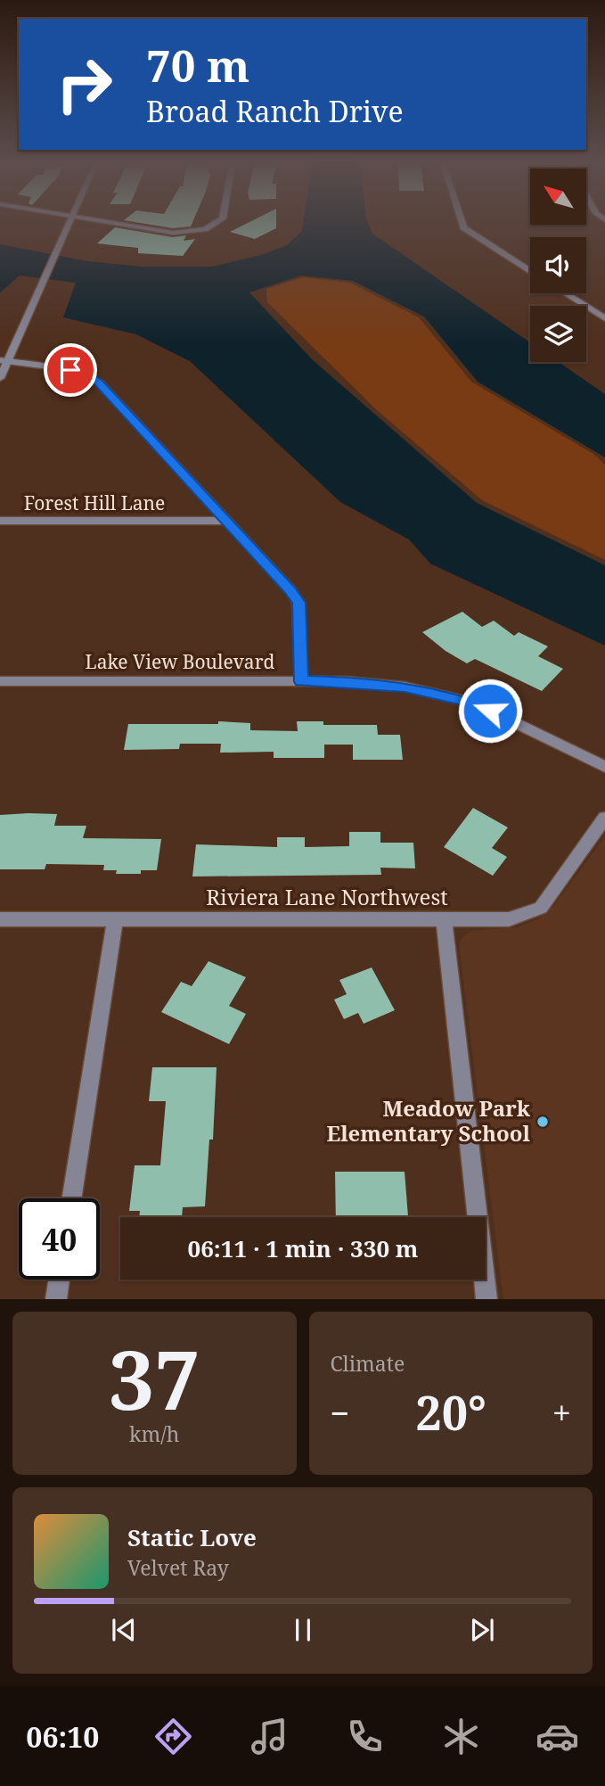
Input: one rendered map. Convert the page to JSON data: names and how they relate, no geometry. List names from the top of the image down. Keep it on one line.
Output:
{"streets":{"street":["Forest Hill Lane","Lake View Boulevard","Riviera Lane Northwest"]},"places":["Meadow Park Elementary School"],"north":"top left","page":{"turn":["70 m","Broad Ranch Drive"],"limit":"40","trip":"06:11 · 1 min · 330 m","tile":[["37","km/h"],"Climate"],"heat":["−","20°","+"],"song":["Static Love","Velvet Ray"],"tabs":"06:10"}}
